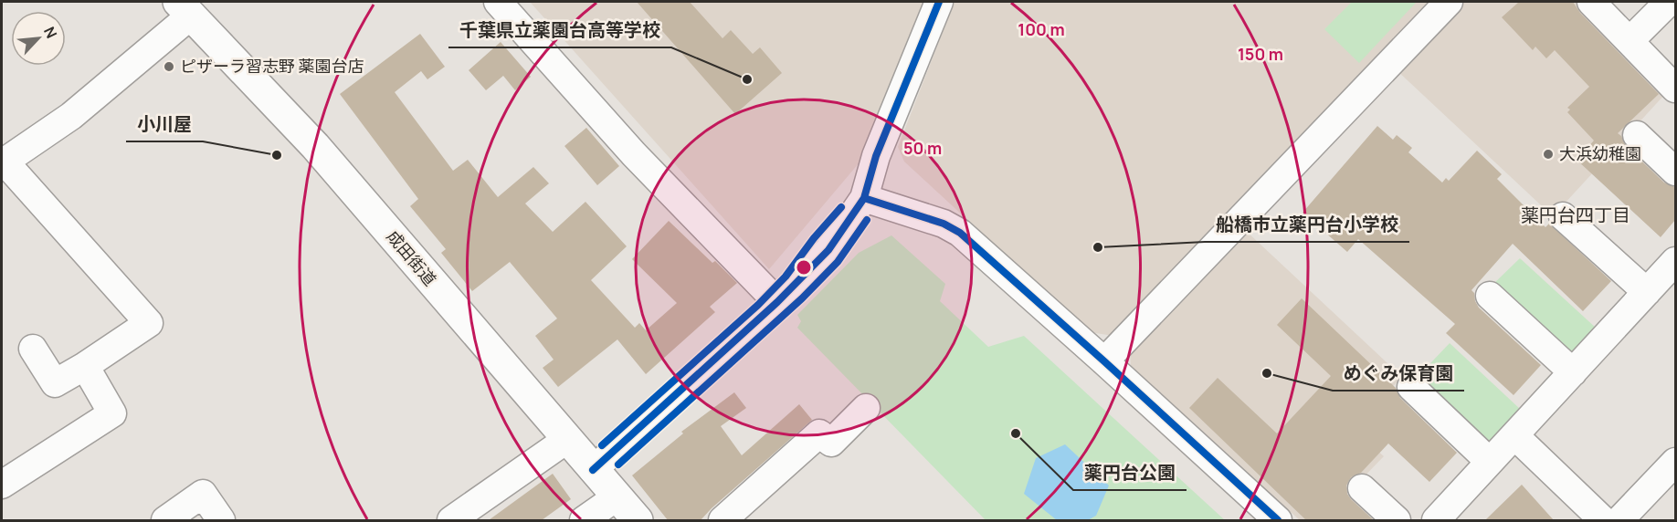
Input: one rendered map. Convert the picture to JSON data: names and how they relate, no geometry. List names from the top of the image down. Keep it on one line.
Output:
{"streets":{"highway":["成田街道"]},"districts":["薬円台四丁目"],"places":["ピザーラ習志野 薬園台店","千葉県立薬園台高等学校","大浜幼稚園","小川屋","船橋市立薬円台小学校","めぐみ保育園","薬円台公園"],"north":"top right","rings":["100 m","150 m","50 m"]}
